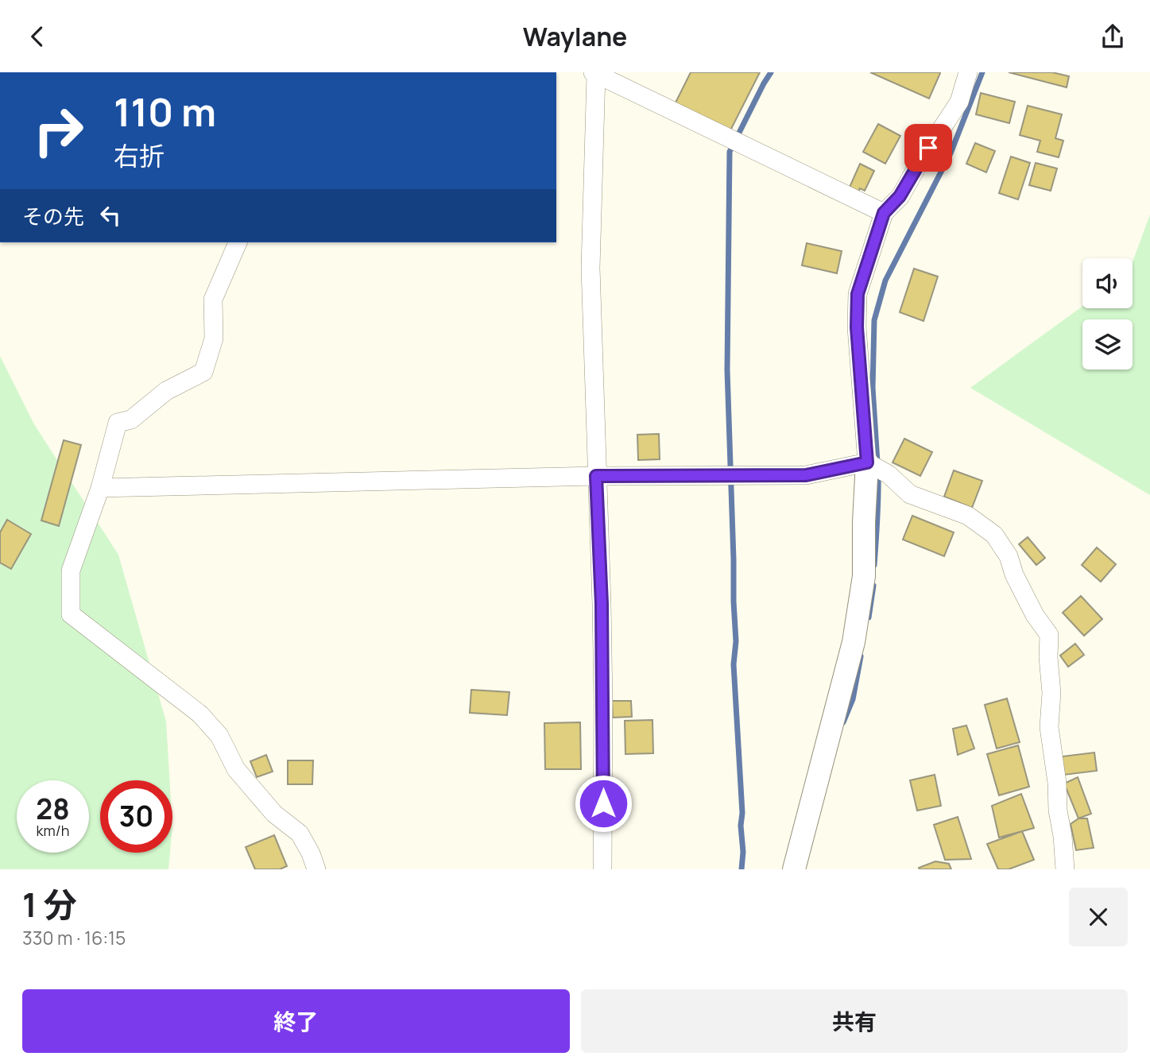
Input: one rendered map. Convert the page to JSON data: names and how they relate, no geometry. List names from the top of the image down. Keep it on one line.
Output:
{"page":{"header":"Waylane","turn":["110 m","右折"],"then":"その先","speed":"28 km/h","limit":"30","heading":["1 分","330 m · 16:15"],"buttons":["終了","共有"]}}
